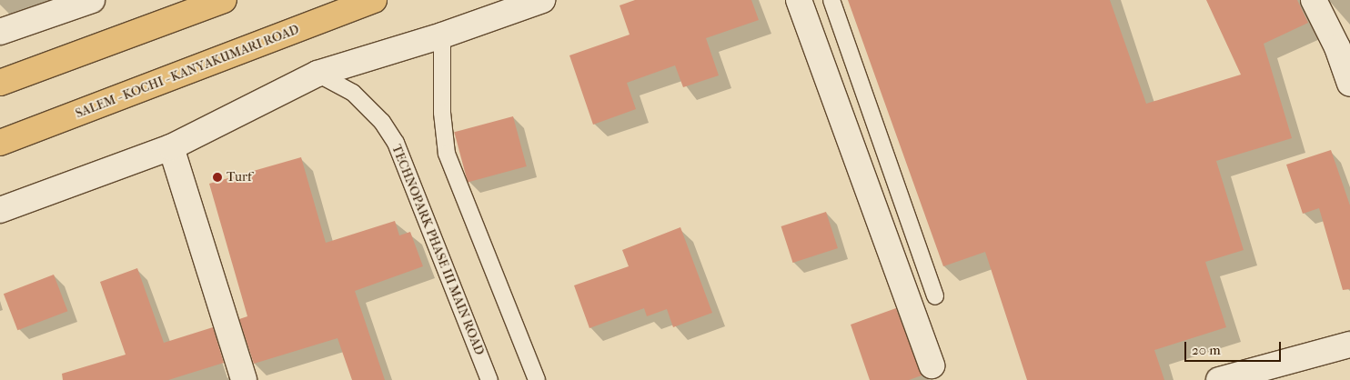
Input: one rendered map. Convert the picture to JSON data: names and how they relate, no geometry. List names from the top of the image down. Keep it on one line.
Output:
{"streets":{"highway":["SALEM - KOCHI - KANYAKUMARI ROAD"],"lane":["TECHNOPARK PHASE III MAIN ROAD"]},"places":["Turf"],"scale_bar":"20 m"}
